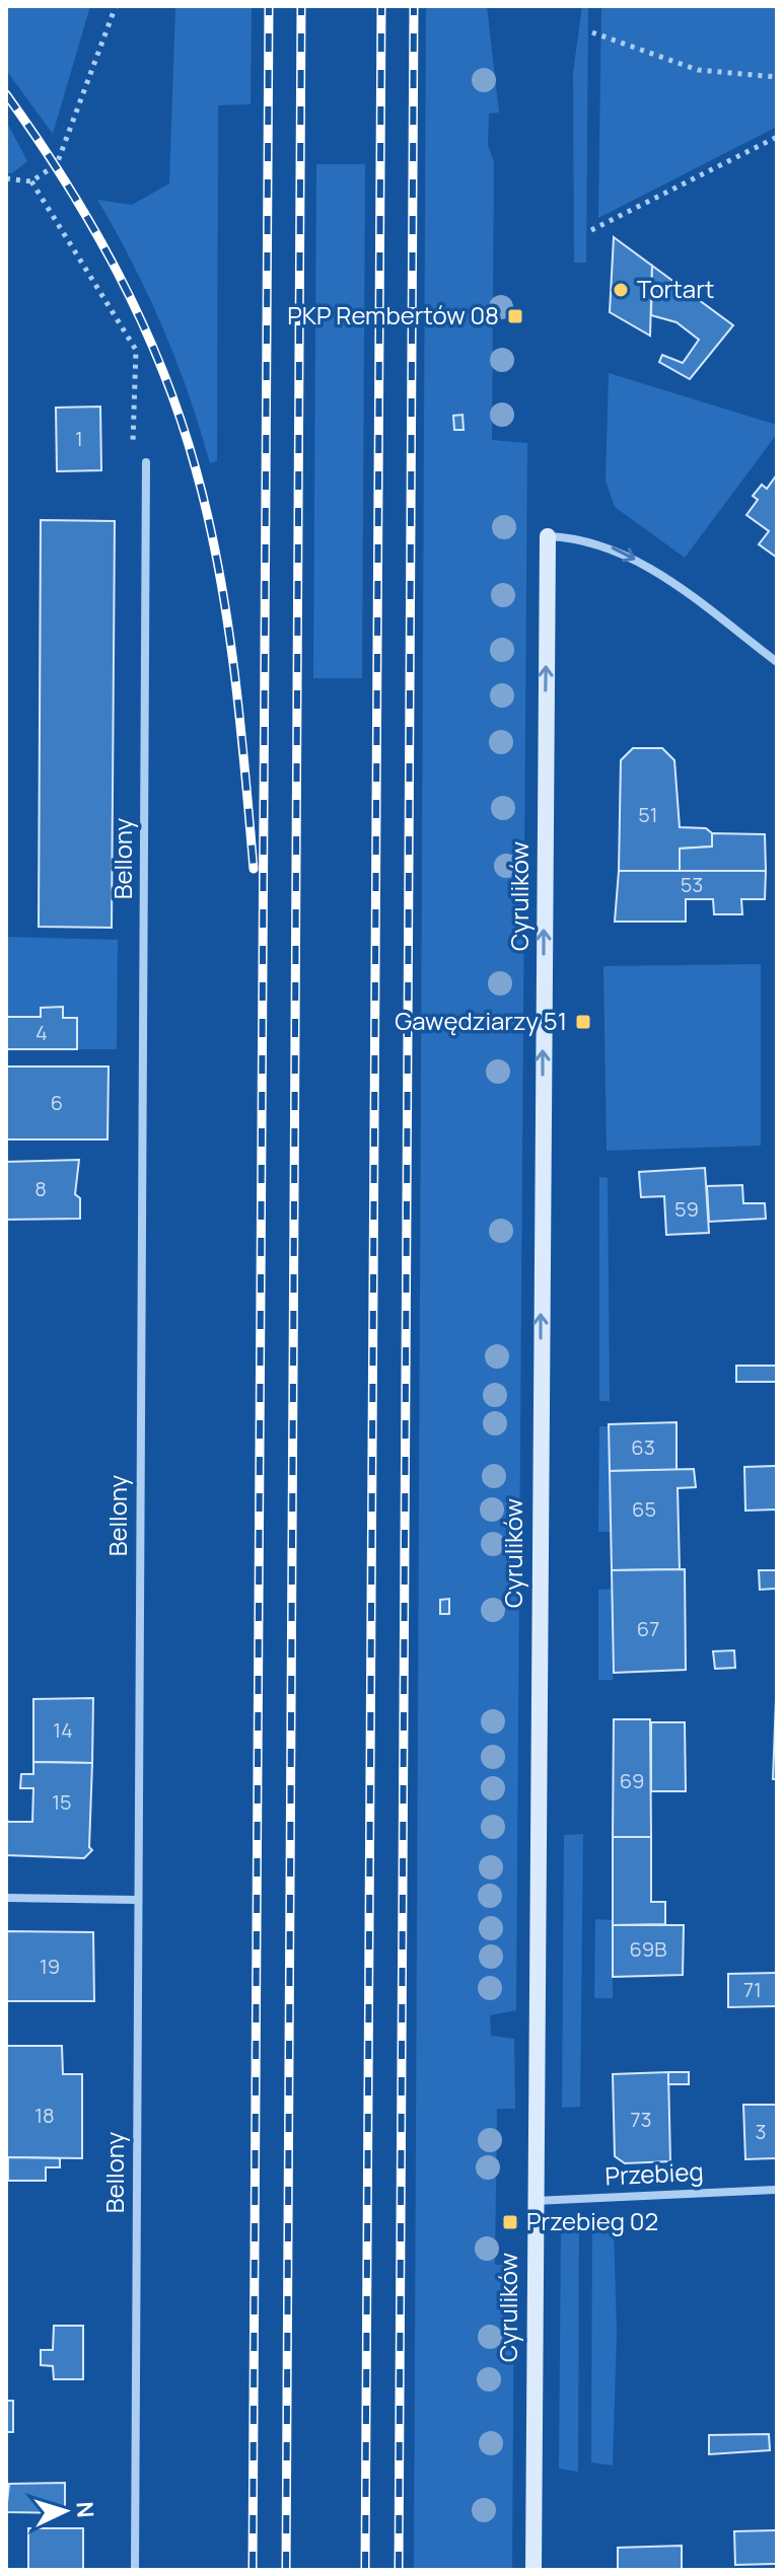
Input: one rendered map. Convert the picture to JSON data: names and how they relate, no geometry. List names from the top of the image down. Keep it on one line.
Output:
{"streets":{"main road":["Cyrulików"],"street":["Bellony","Przebieg"]},"crossings":[["Cyrulików","Przebieg"]],"one_way":["Cyrulików"],"places":{"other":["Tortart"],"transit":["PKP Rembertów 08","Gawędziarzy 51","Przebieg 02"]},"house_numbers":["1","51","53","4","6","8","59","63","65","67","14","69","15","69B","19","71","18","73","3"],"north":"right"}
